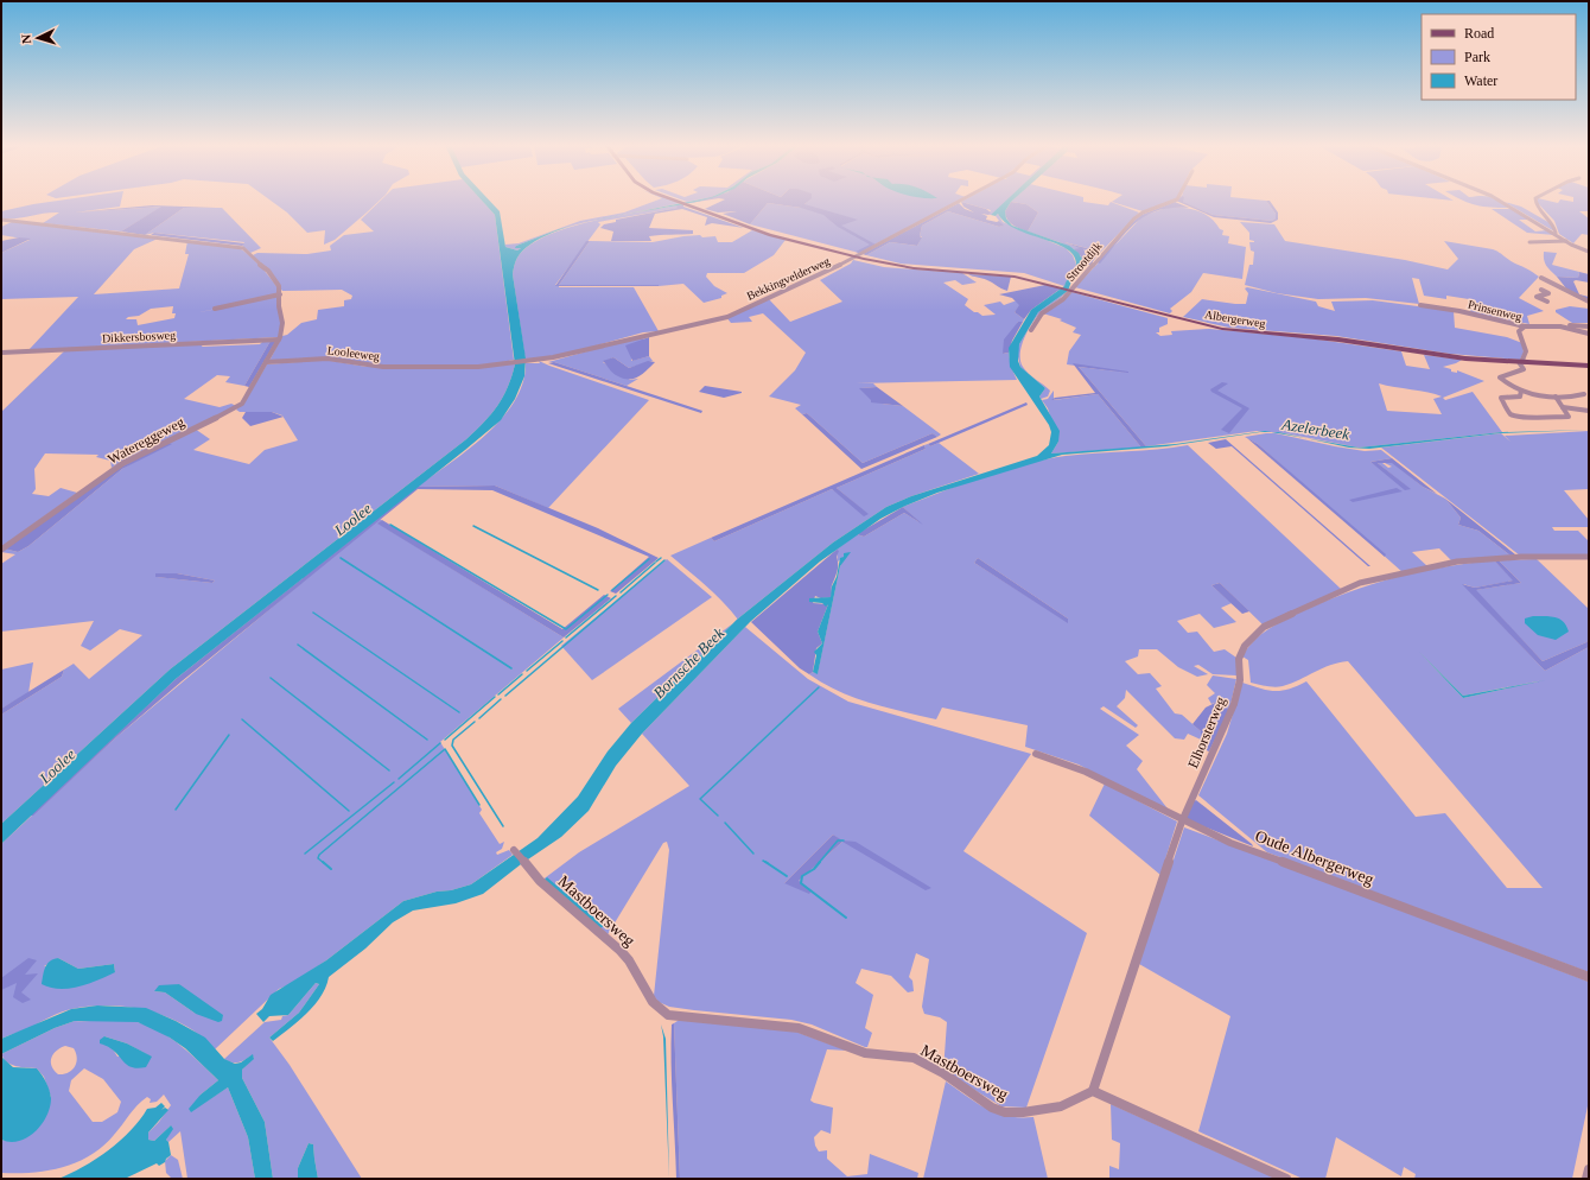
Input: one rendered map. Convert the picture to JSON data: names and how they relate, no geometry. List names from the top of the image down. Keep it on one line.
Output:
{"streets":{"main road":["Albergerweg"],"street":["Strootdijk","Bekkingvelderweg","Prinsenweg","Dikkersbosweg","Looleeweg","Watereggeweg","Elhorsterweg","Oude Albergerweg","Mastboersweg"]},"crossings":[["Strootdijk","Albergerweg"],["Bekkingvelderweg","Albergerweg"],["Bekkingvelderweg","Looleeweg"],["Prinsenweg","Albergerweg"],["Looleeweg","Watereggeweg"],["Elhorsterweg","Oude Albergerweg"],["Elhorsterweg","Mastboersweg"]],"water":["Azelerbeek","Loolee","Bornsche Beek"],"legend":["Road","Park","Water"],"north":"left"}
